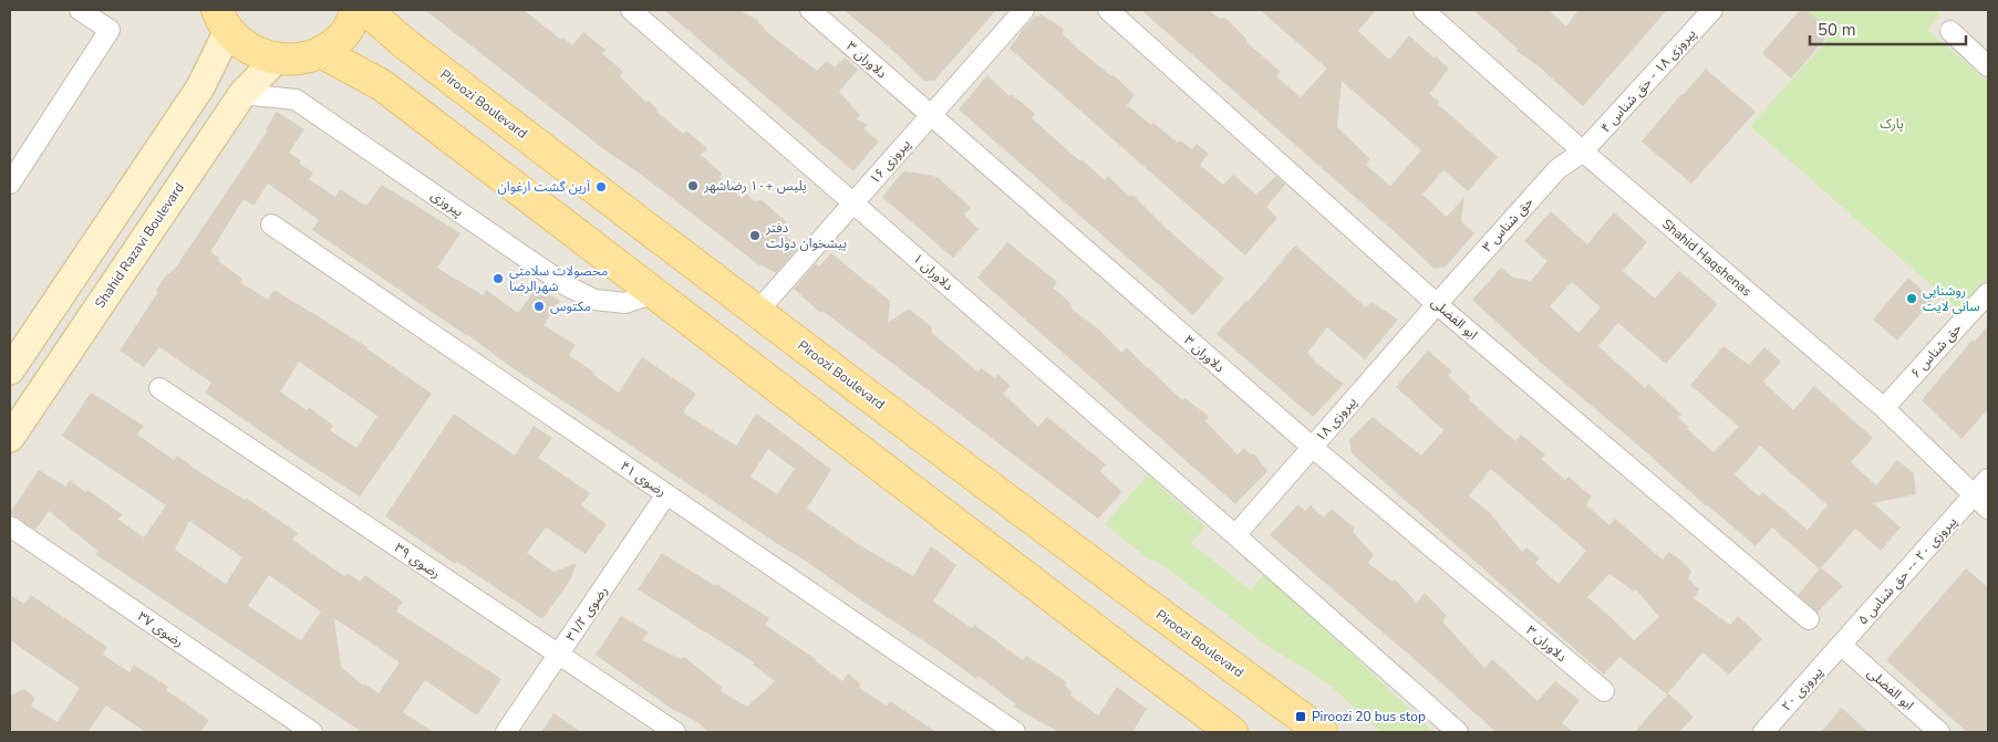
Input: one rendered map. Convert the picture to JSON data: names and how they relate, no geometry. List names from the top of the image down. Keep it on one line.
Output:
{"streets":{"main road":["Piroozi Boulevard"],"street":["دلاوران ۳","پیروزی ۱۸ - حق شناس ۴","پیروزی ۱۶","پیروزی","حق شناس ۳","Shahid Razavi Boulevard","Shahid Haqshenas","دلاوران ۱","ابو الفضلی","حق شناس ۶","پیروزی ۱۸","رضوی ۴۱","رضوی ۳۹","پیروزی ۲۰ -- حق شناس ۵","رضوی ۳۱/۲","رضوی ۳۷","پیروزی ۲۰"]},"crossings":[["دلاوران ۳","پیروزی ۱۶"],["دلاوران ۳","پیروزی ۱۸"],["پیروزی ۱۸ - حق شناس ۴","حق شناس ۳"],["پیروزی ۱۸ - حق شناس ۴","Shahid Haqshenas"],["Piroozi Boulevard","پیروزی ۱۶"],["پیروزی ۱۶","دلاوران ۱"],["پیروزی","Shahid Razavi Boulevard"],["حق شناس ۳","Shahid Haqshenas"],["حق شناس ۳","ابو الفضلی"],["حق شناس ۳","پیروزی ۱۸"],["Shahid Haqshenas","حق شناس ۶"],["Shahid Haqshenas","پیروزی ۲۰ -- حق شناس ۵"],["دلاوران ۱","پیروزی ۱۸"],["ابو الفضلی","پیروزی ۱۸"],["ابو الفضلی","پیروزی ۲۰ -- حق شناس ۵"],["ابو الفضلی","پیروزی ۲۰"],["رضوی ۴۱","رضوی ۳۱/۲"],["رضوی ۳۹","رضوی ۳۱/۲"],["پیروزی ۲۰ -- حق شناس ۵","پیروزی ۲۰"]],"parks":["پارک"],"places":{"other":["پلیس +۱۰ رضاشهر","آرین گشت ارغوان","دفتر پیشخوان دولت","محصولات سلامتی شهرالرضا","روشنایی سانی لایت","مکتوس"],"transit":["Piroozi 20 bus stop"]},"scale_bar":"50 m"}
